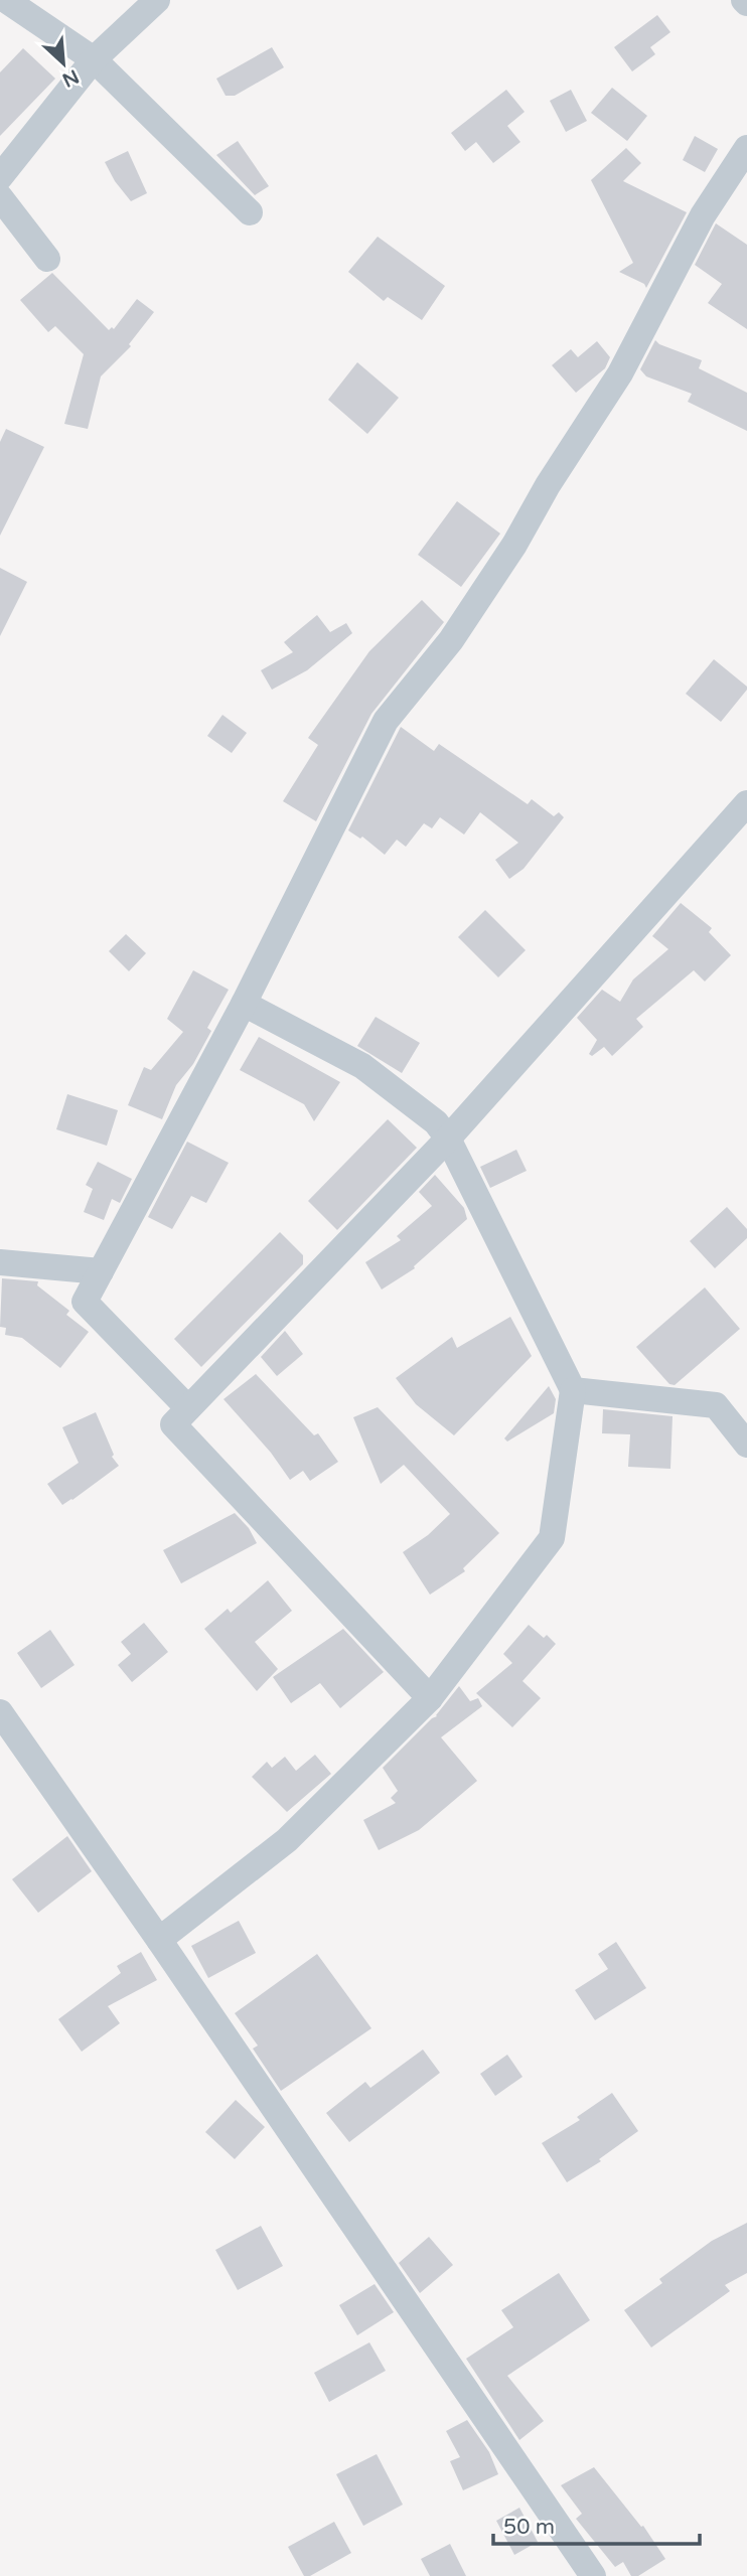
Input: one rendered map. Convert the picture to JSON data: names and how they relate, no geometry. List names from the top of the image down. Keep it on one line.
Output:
{"scale_bar":"50 m","north":"bottom right"}
